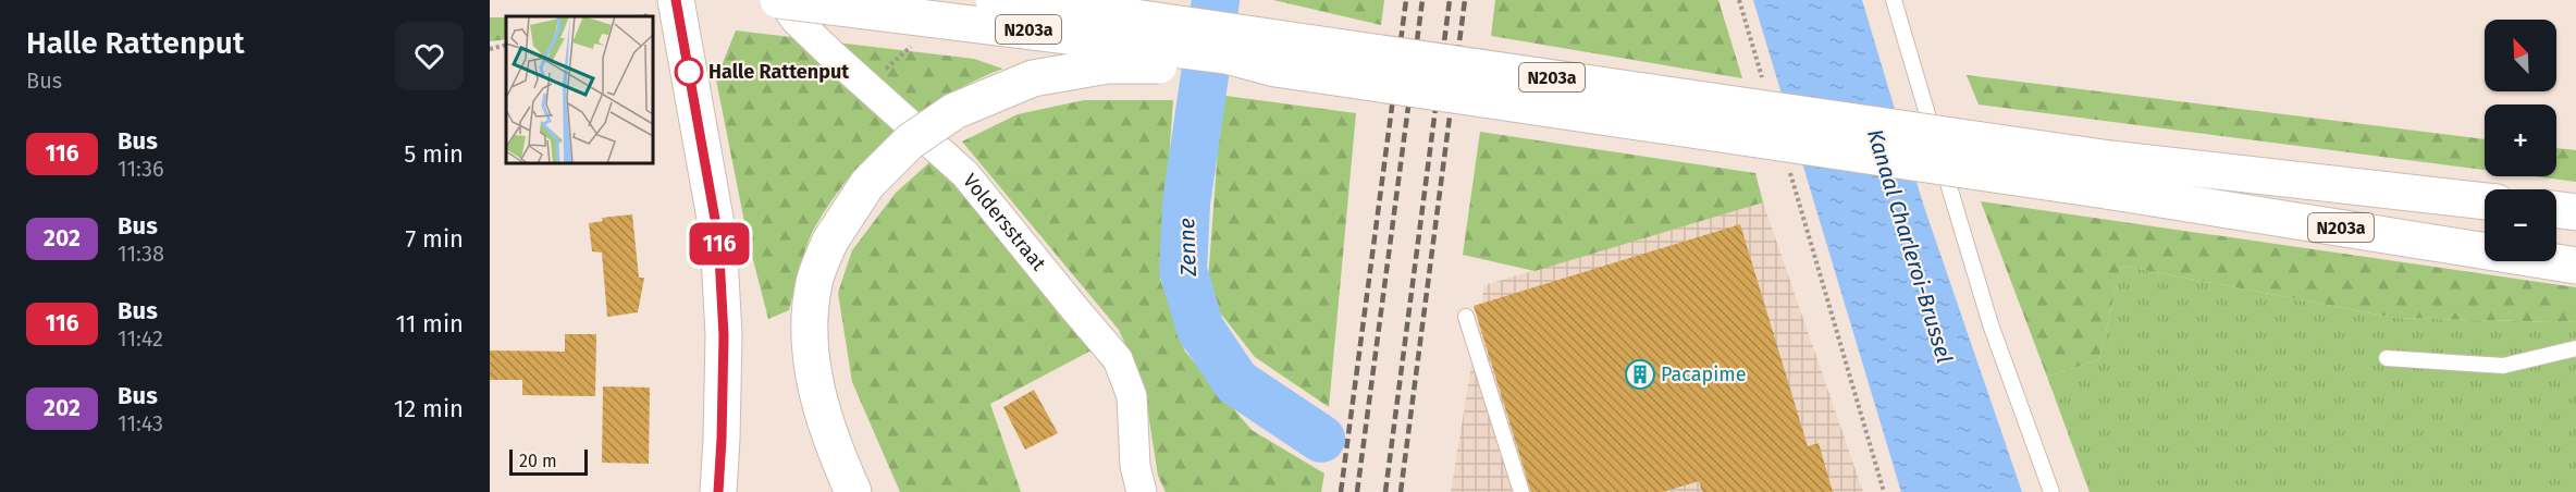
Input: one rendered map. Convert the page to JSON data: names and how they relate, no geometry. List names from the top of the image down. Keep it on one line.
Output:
{"streets":{"main road":["N203a"],"street":["Voldersstraat"]},"crossings":[["N203a","Voldersstraat"]],"water":["Kanaal Charleroi-Brussel","Zenne"],"places":{"other":["Halle Rattenput"],"building":["Pacapime"]},"lines":["bus line 116"],"scale_bar":"20 m","north":"top left","page":{"heading":["Halle Rattenput","Bus"],"on_map":"116","map_buttons":["+","−"],"list":[{"mark":"116","name":"Bus","note":"11:36","value":"5 min"},{"mark":"202","name":"Bus","note":"11:38","value":"7 min"},{"mark":"116","name":"Bus","note":"11:42","value":"11 min"},{"mark":"202","name":"Bus","note":"11:43","value":"12 min"}],"scale":"20 m"}}
